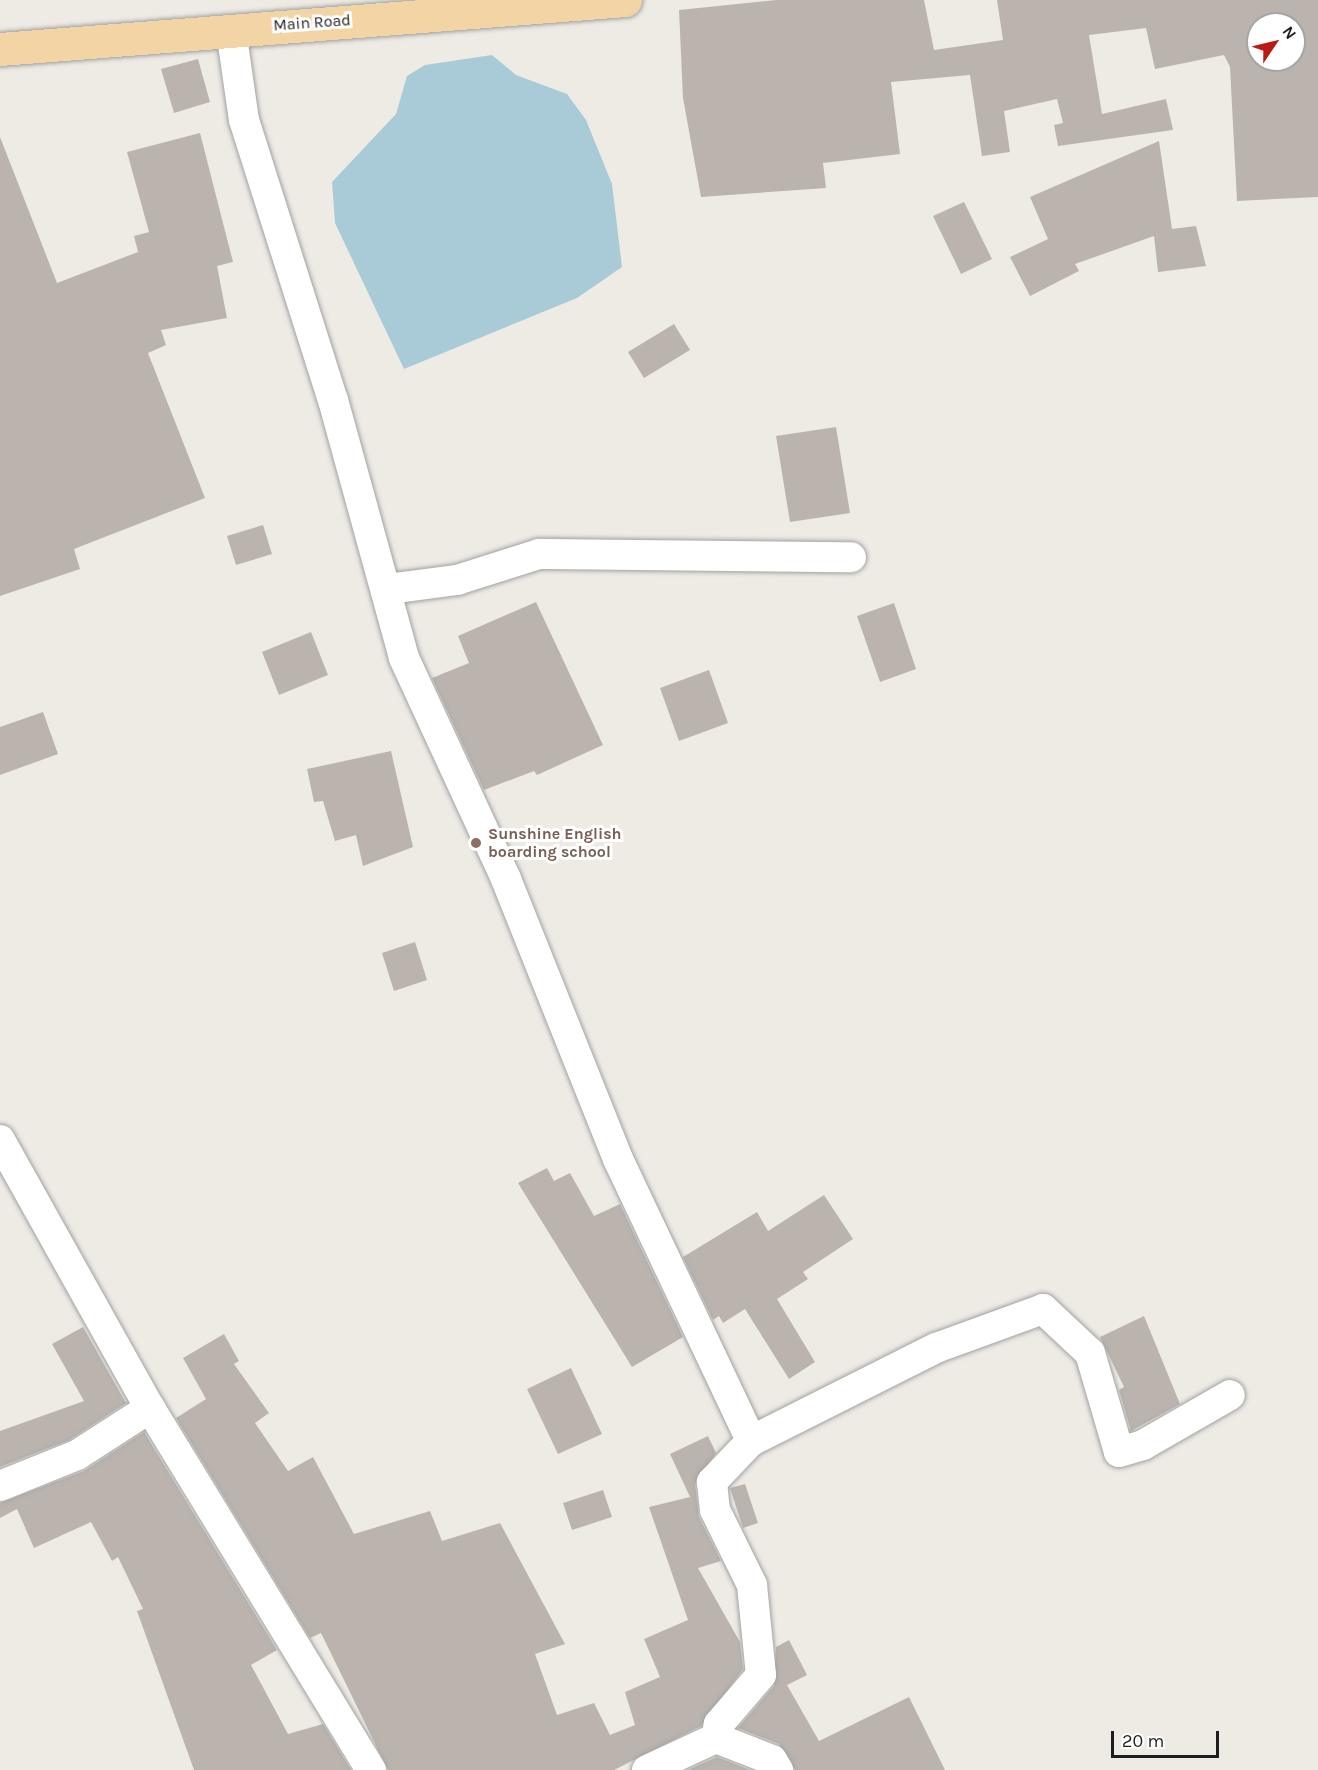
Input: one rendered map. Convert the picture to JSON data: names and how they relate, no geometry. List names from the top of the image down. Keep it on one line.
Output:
{"streets":{"main road":["Main Road"]},"places":["Sunshine English boarding school"],"scale_bar":"20 m","north":"top right"}
